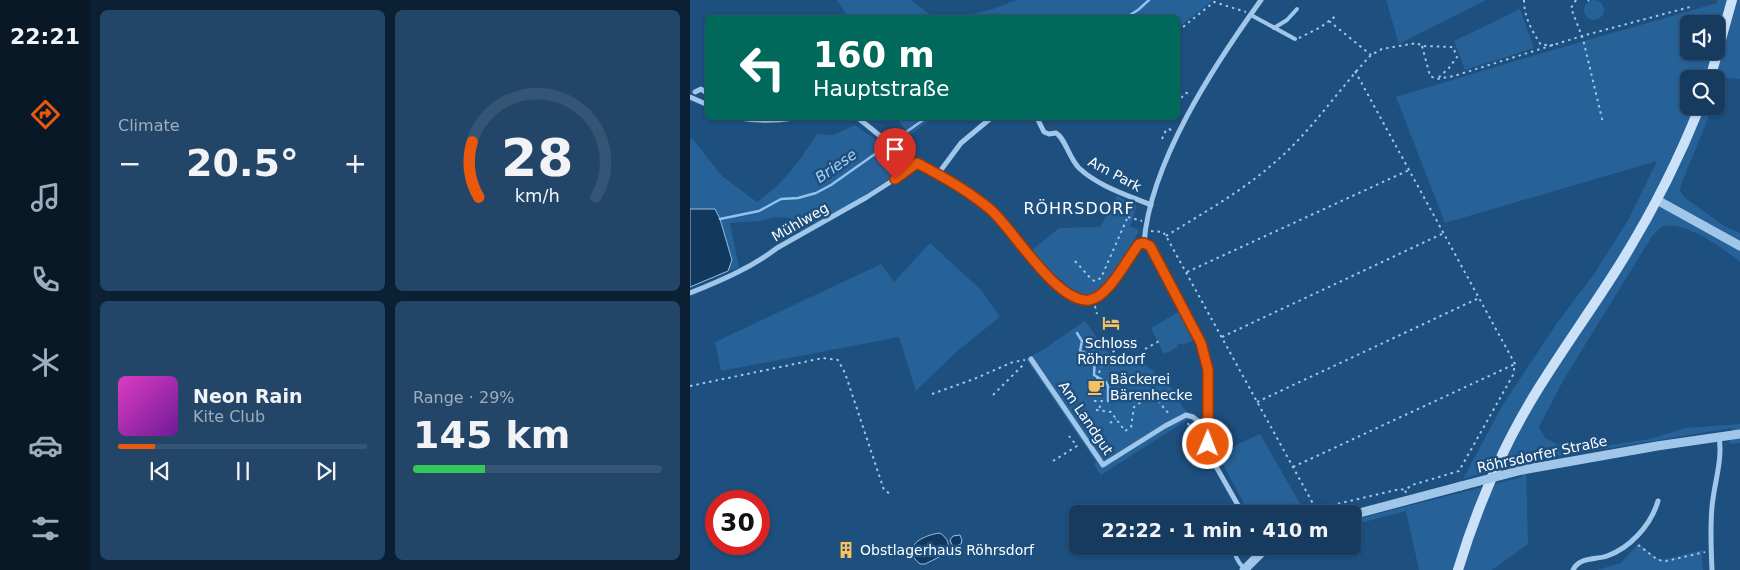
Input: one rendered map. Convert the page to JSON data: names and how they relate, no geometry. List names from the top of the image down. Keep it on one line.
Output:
{"streets":{"street":["Am Park","Mühlweg","Am Landgut","Röhrsdorfer Straße"]},"districts":["RÖHRSDORF"],"water":["Briese"],"places":{"hotel":["Schloss Röhrsdorf"],"cafe":["Bäckerei Bärenhecke"],"building":["Obstlagerhaus Röhrsdorf"]},"page":{"tabs":"22:21","tile":["Climate",["Range · 29%","145 km"]],"turn":["160 m","Hauptstraße"],"heat":["−","20.5°","+"],"song":["Neon Rain","Kite Club"],"limit":"30","trip":"22:22 · 1 min · 410 m","gauge":["28","km/h"]}}
